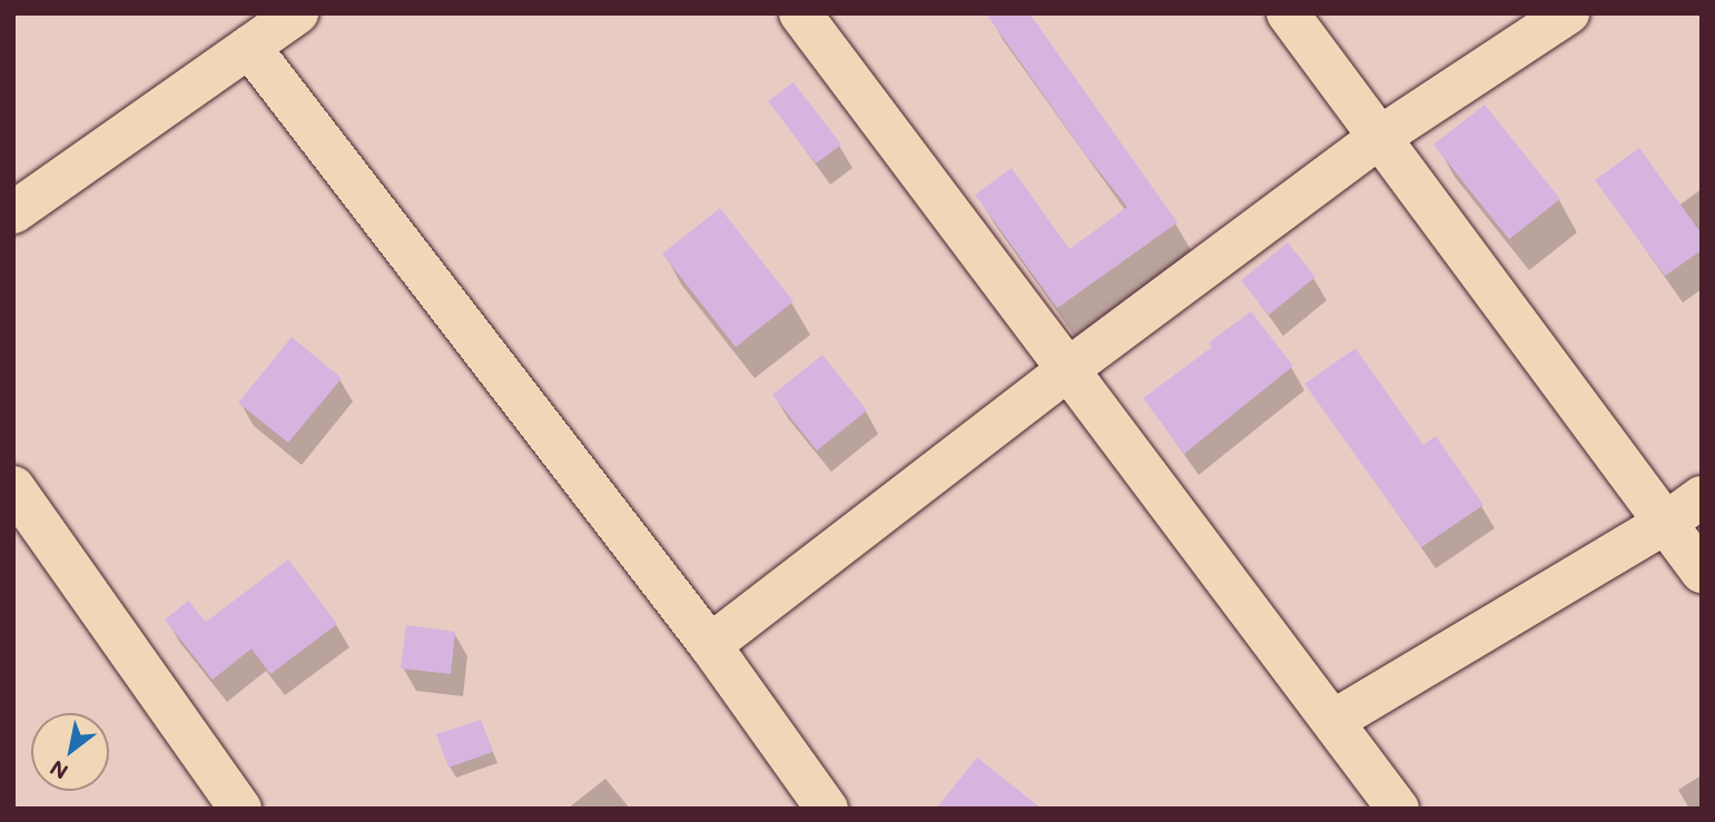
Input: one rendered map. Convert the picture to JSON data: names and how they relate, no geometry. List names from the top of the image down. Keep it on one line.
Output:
{"north":"bottom left"}
